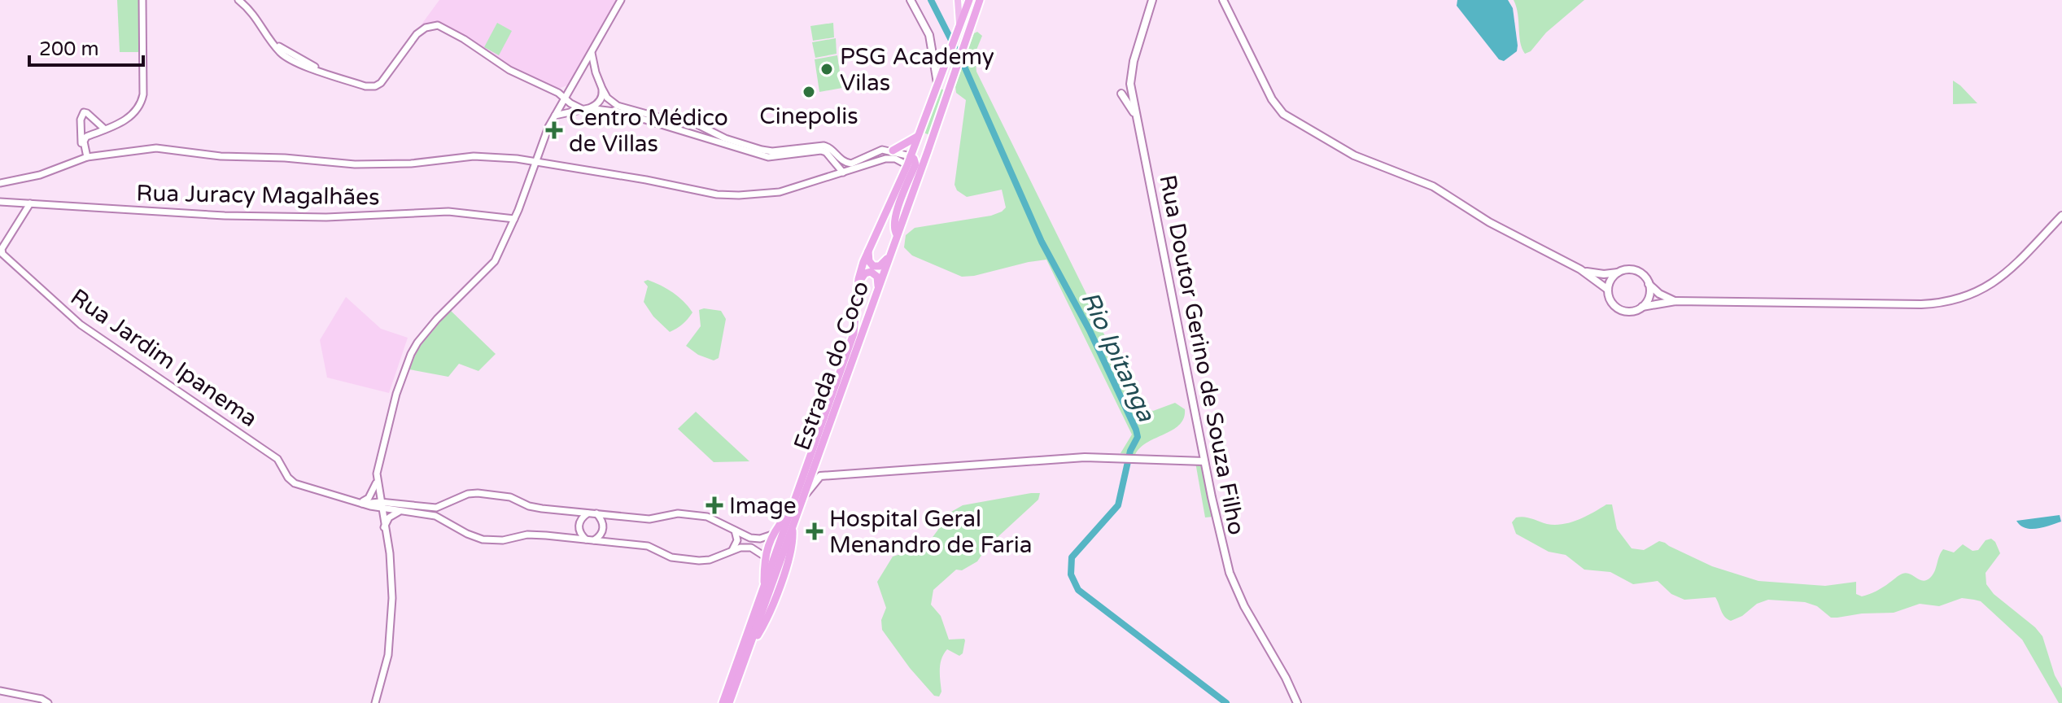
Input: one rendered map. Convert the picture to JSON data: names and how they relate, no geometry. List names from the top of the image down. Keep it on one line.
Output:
{"streets":{"highway":["Estrada do Coco"],"main road":["Rua Doutor Gerino de Souza Filho"],"street":["Rua Juracy Magalhães","Rua Jardim Ipanema"]},"crossings":[["Rua Juracy Magalhães","Rua Jardim Ipanema"]],"water":["Rio Ipitanga"],"places":{"other":["PSG Academy Vilas","Cinepolis"],"health":["Centro Médico de Villas","Image","Hospital Geral Menandro de Faria"]},"scale_bar":"200 m"}
